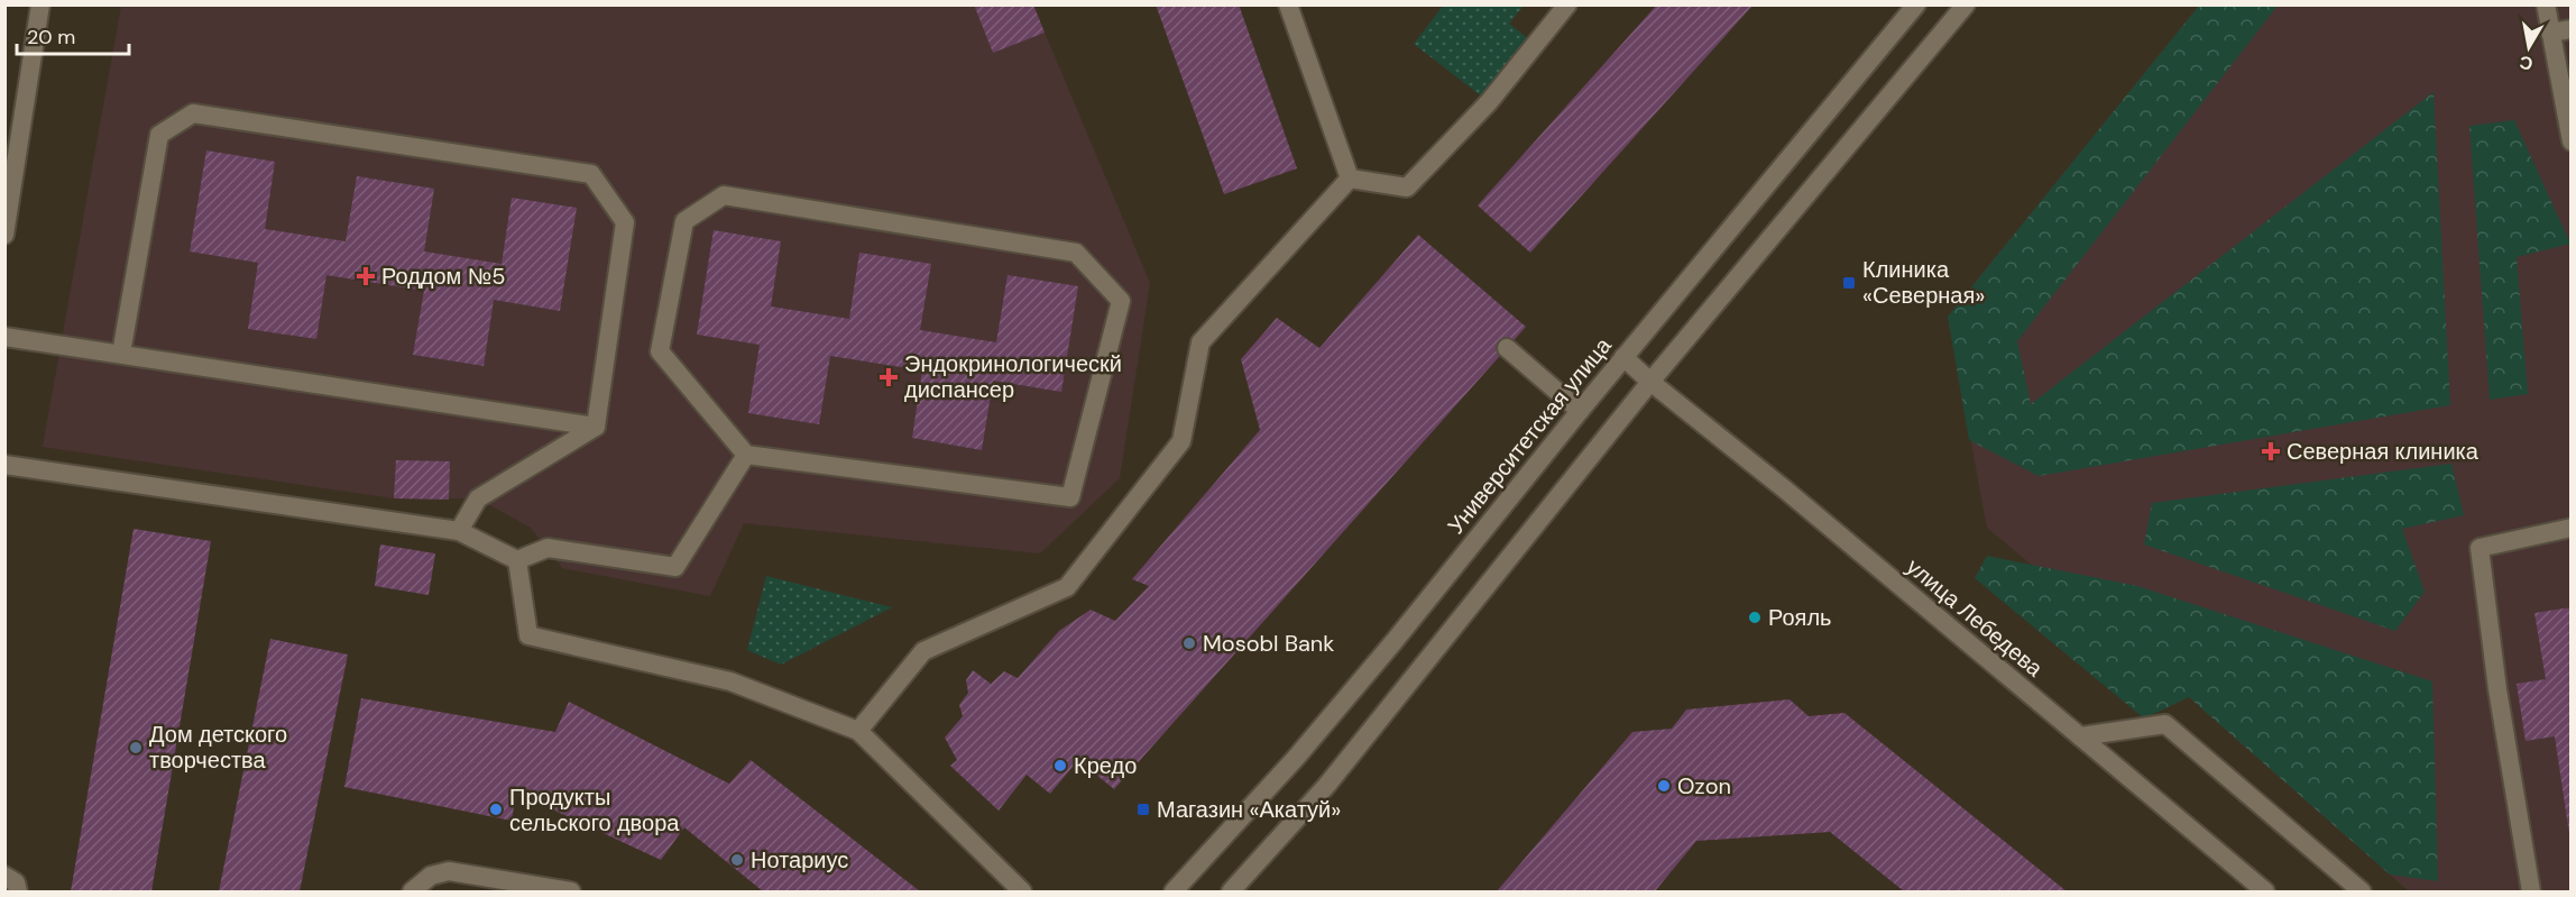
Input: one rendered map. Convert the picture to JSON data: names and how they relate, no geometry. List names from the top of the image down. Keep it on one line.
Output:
{"streets":{"main road":["Университетская улица","улица Лебедева"]},"crossings":[["Университетская улица","улица Лебедева"]],"places":{"health":["Роддом №5","Эндокринологическй диспансер","Северная клиника"],"transit":["Клиника «Северная»","Магазин «Акатуй»"],"other":["Рояль","Mosobl Bank","Дом детского творчества","Кредо","Ozon","Продукты сельского двора","Нотариус"]},"scale_bar":"20 m","north":"bottom"}
